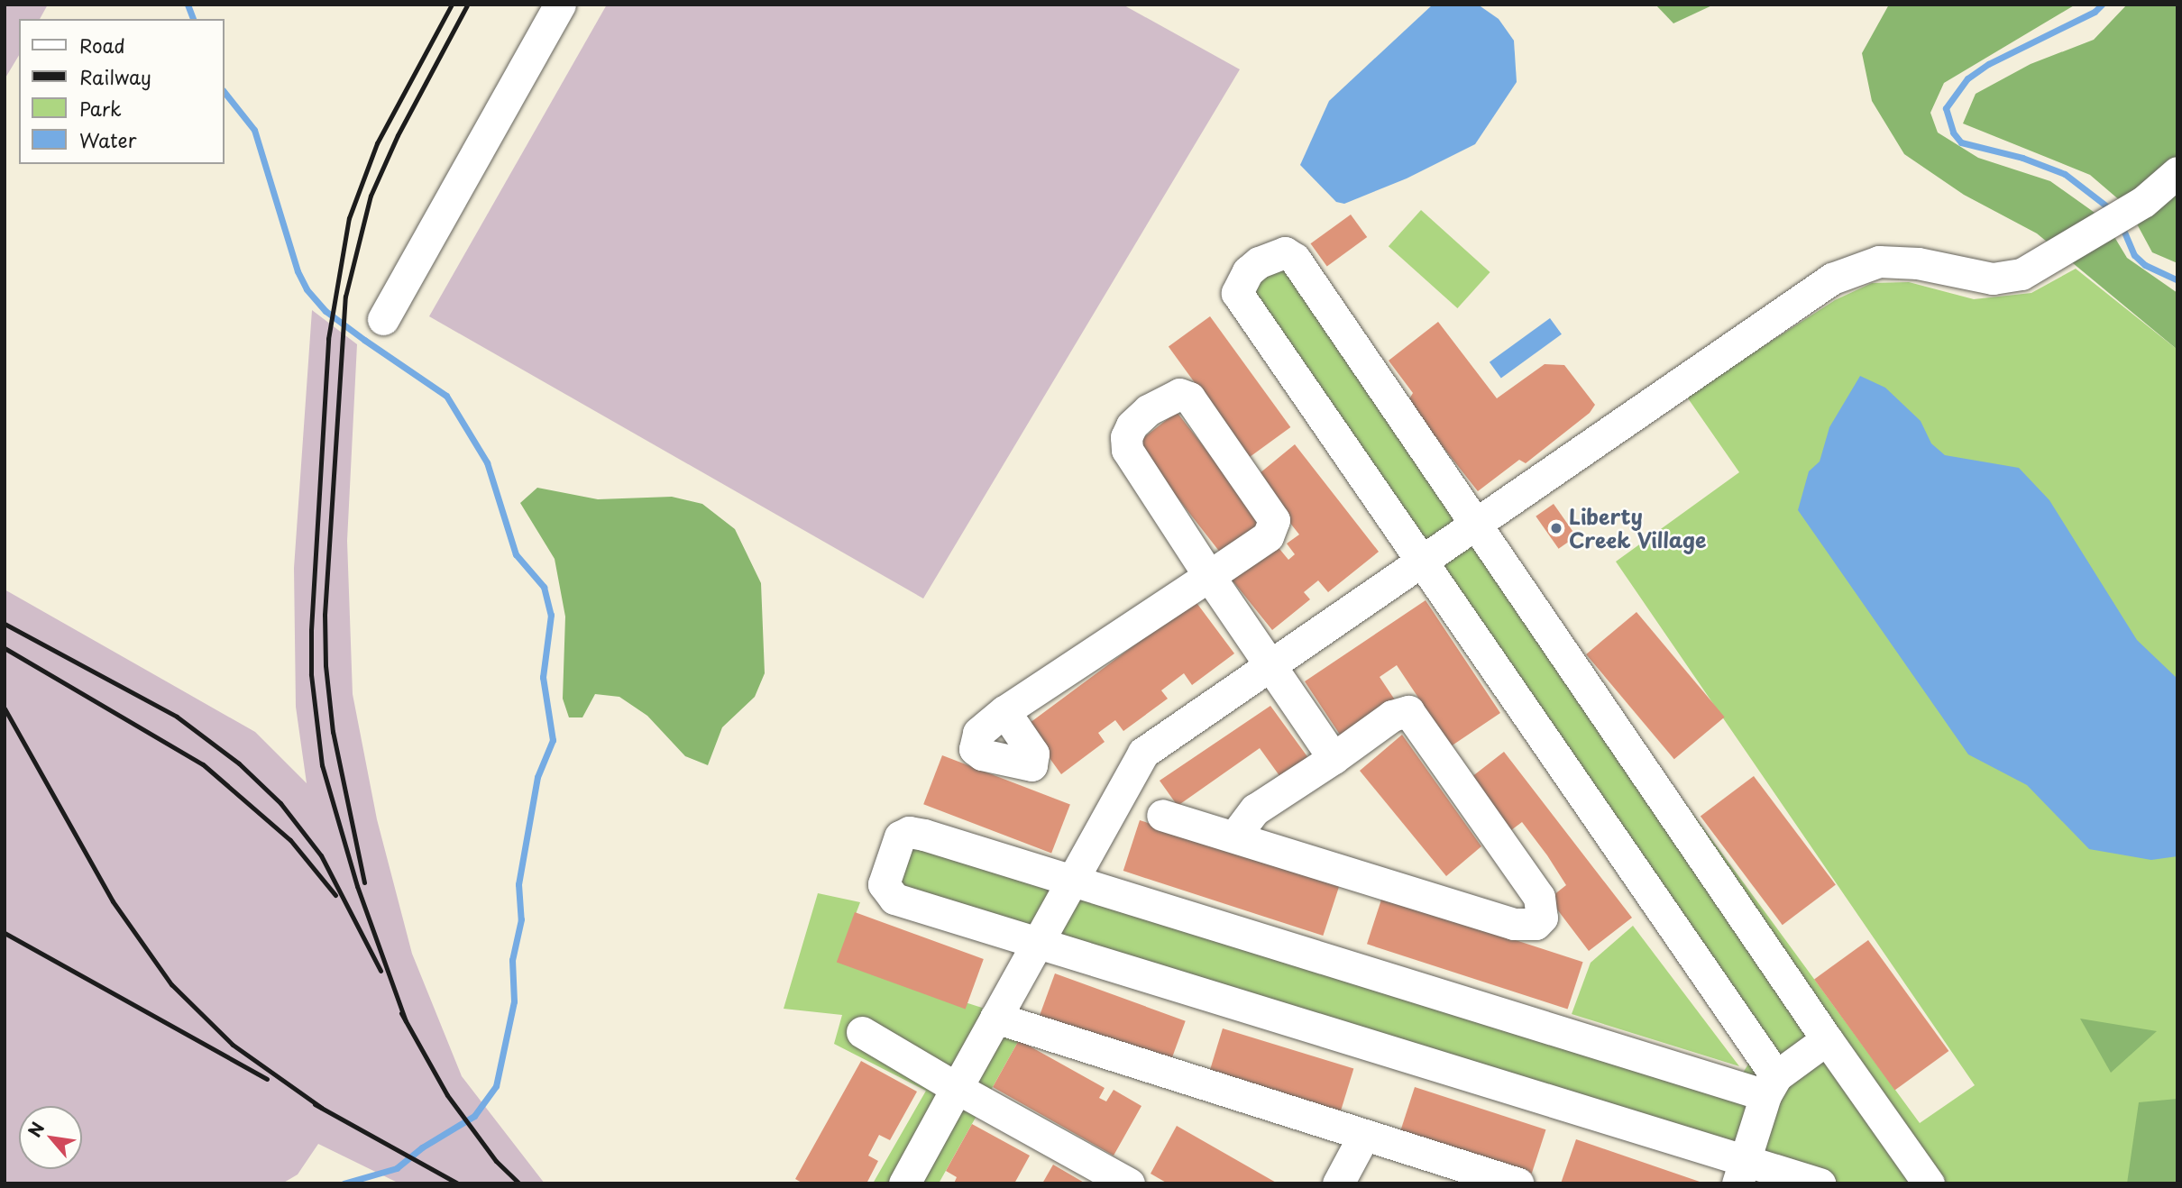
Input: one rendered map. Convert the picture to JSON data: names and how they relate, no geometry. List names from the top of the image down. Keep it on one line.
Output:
{"places":["Liberty Creek Village"],"legend":["Road","Railway","Park","Water"],"north":"top left"}
